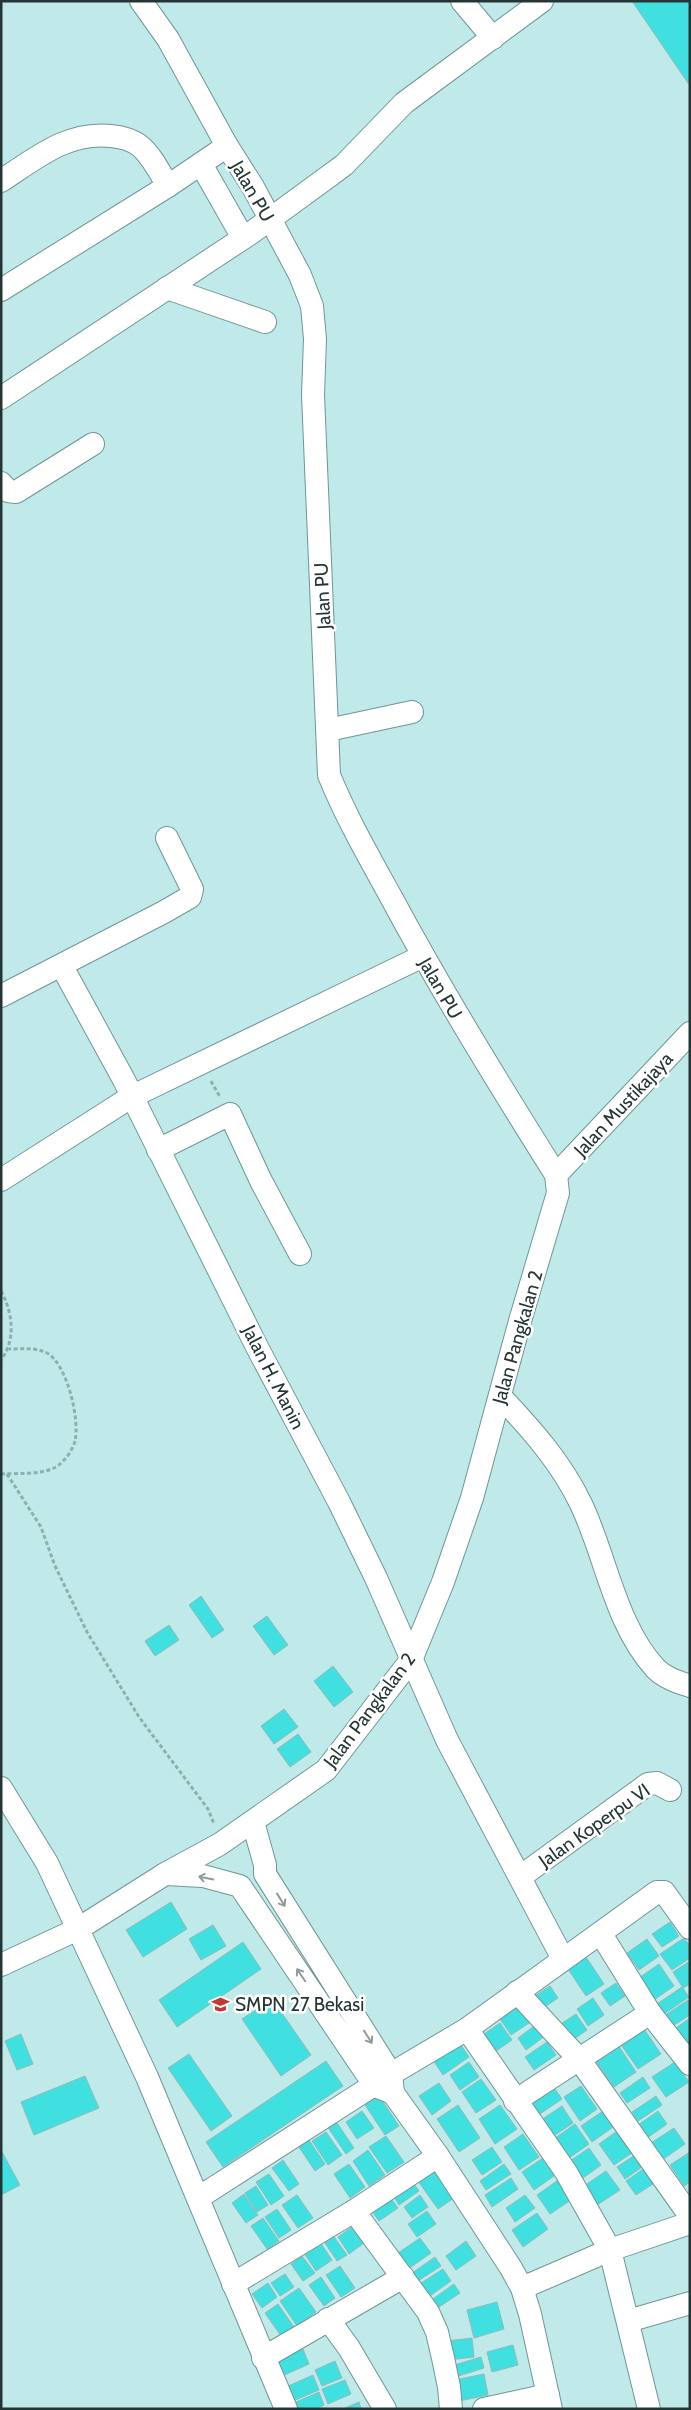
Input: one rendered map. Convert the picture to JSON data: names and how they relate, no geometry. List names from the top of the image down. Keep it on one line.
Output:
{"streets":{"street":["Jalan PU","Jalan Mustikajaya","Jalan Pangkalan 2","Jalan H. Manin","Jalan Koperpu VI"]},"crossings":[["Jalan PU","Jalan Mustikajaya"],["Jalan PU","Jalan Pangkalan 2"],["Jalan Mustikajaya","Jalan Pangkalan 2"],["Jalan Pangkalan 2","Jalan H. Manin"],["Jalan H. Manin","Jalan Koperpu VI"]],"places":{"school or university":["SMPN 27 Bekasi"]}}
